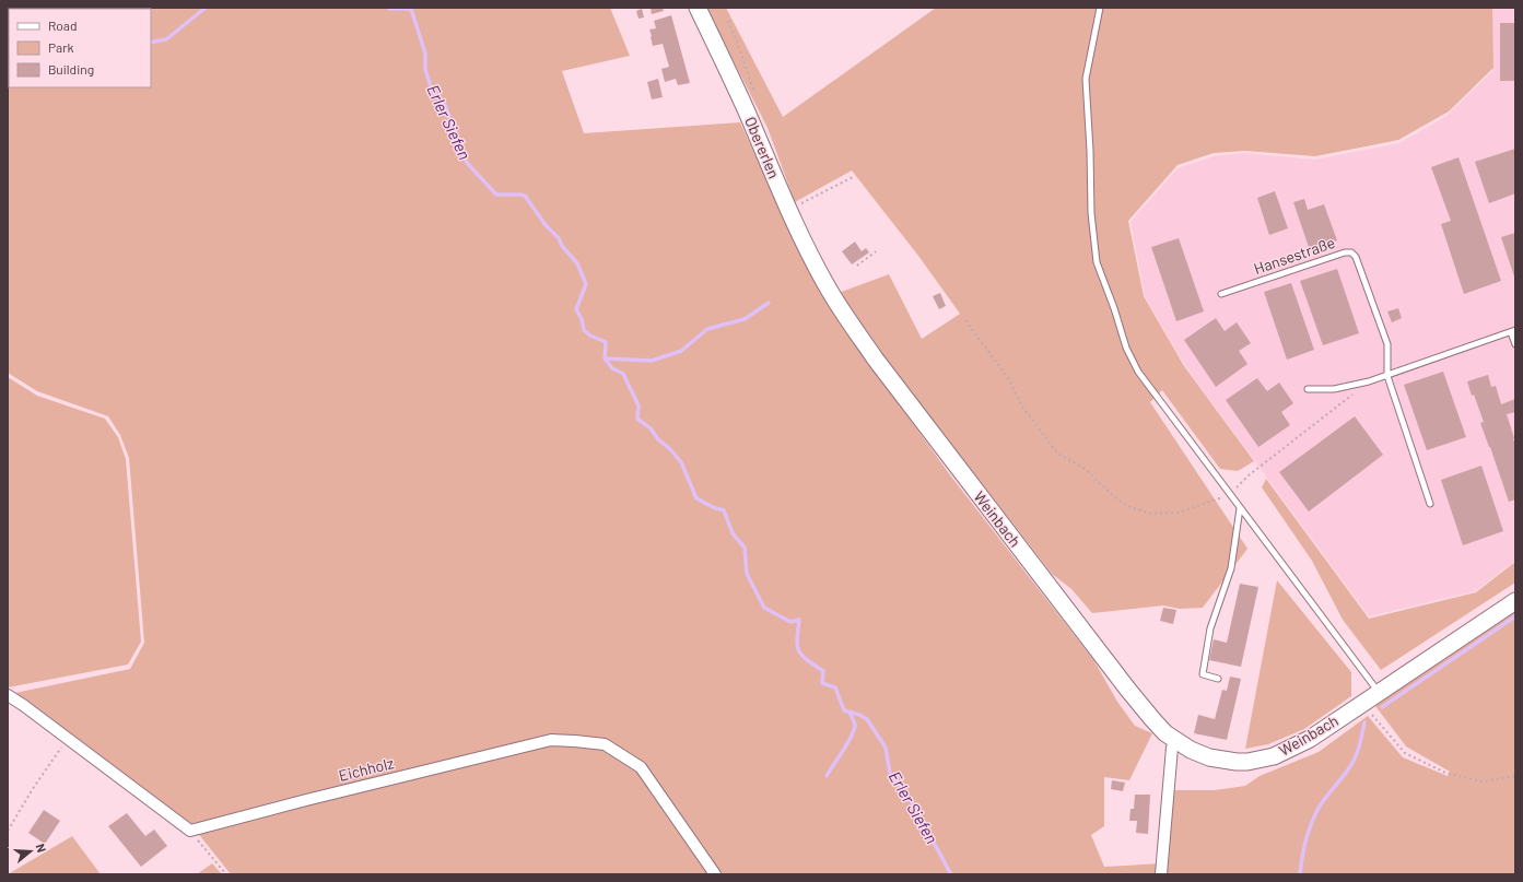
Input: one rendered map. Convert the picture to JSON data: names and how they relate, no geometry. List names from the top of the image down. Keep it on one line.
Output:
{"streets":{"main road":["Obererlen","Weinbach"],"street":["Eichholz"],"lane":["Hansestraße"]},"crossings":[["Obererlen","Weinbach"]],"water":["Erler Siefen"],"legend":["Road","Park","Building"],"north":"right"}
